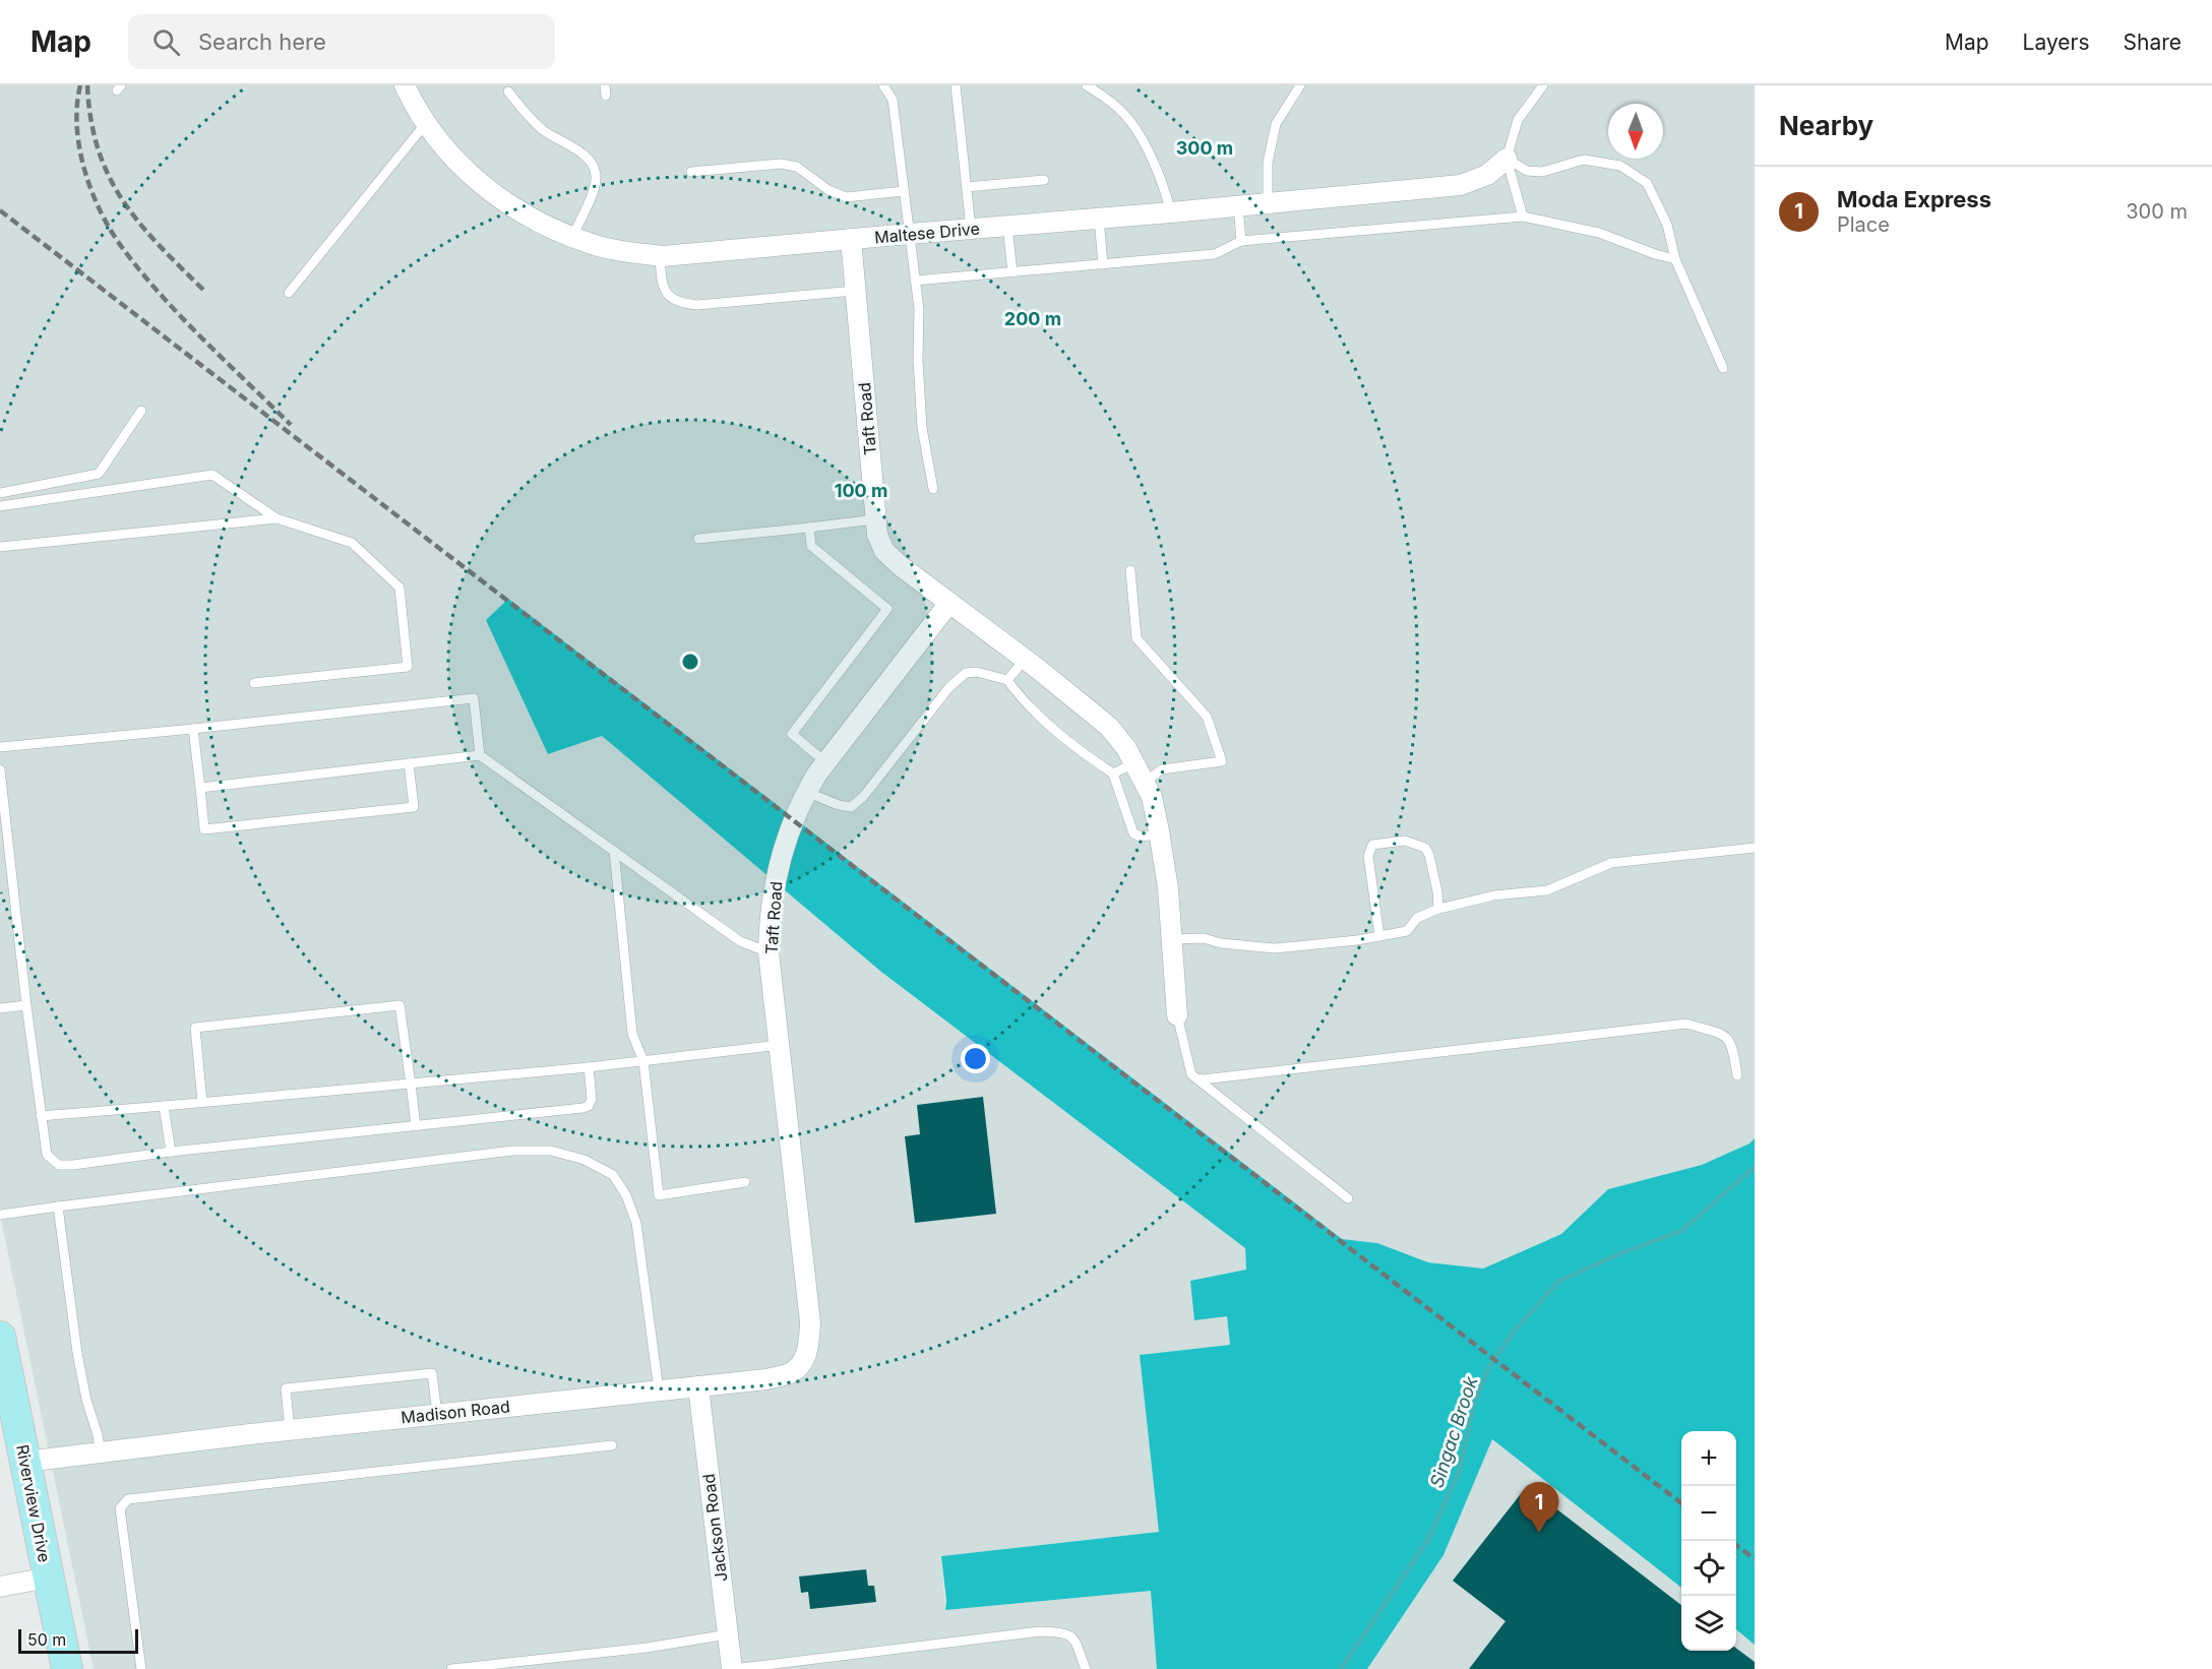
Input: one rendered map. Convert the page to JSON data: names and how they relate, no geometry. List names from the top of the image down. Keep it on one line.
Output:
{"streets":{"main road":["Riverview Drive"],"street":["Maltese Drive","Taft Road","Madison Road","Jackson Road"]},"crossings":[["Maltese Drive","Taft Road"],["Taft Road","Madison Road"],["Madison Road","Riverview Drive"],["Madison Road","Jackson Road"]],"water":["Singac Brook"],"scale_bar":"50 m","north":"bottom","page":{"header":"Map","search":"Search here","nav":["Map","Layers","Share"],"heading":"Nearby","list":[{"mark":"1","name":"Moda Express","note":"Place","value":"300 m"}],"map_buttons":["+","−"],"pins":"1","scale":"50 m"},"rings":["300 m","200 m","100 m"]}
